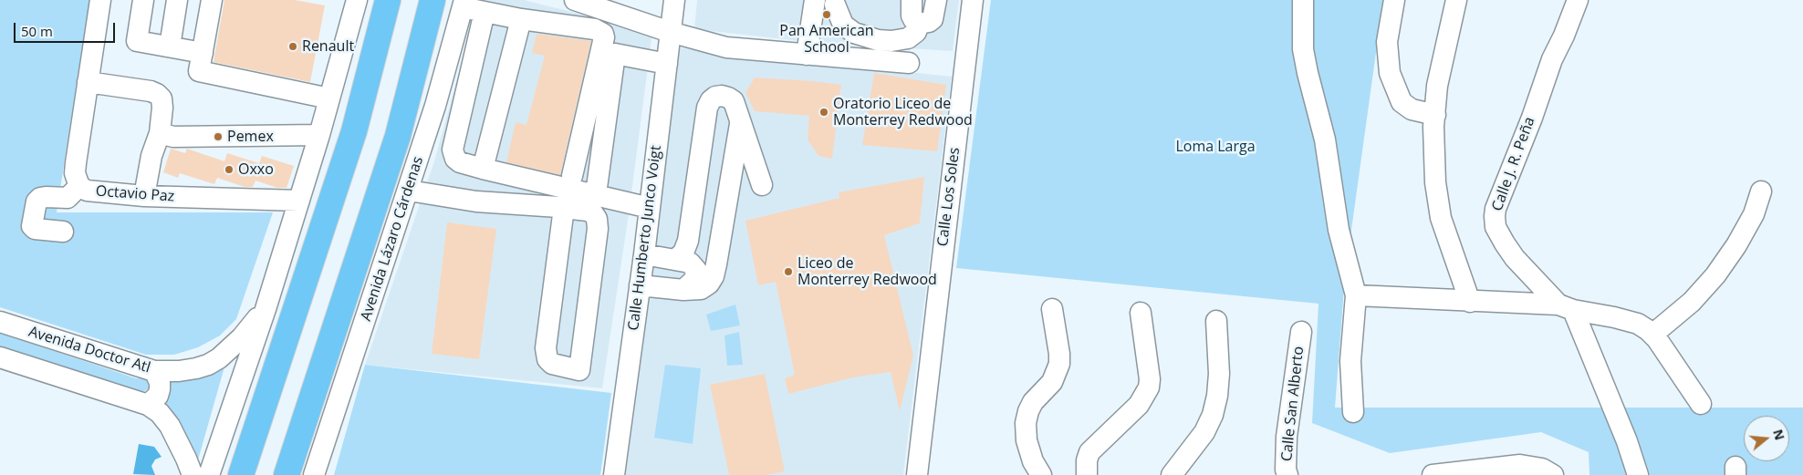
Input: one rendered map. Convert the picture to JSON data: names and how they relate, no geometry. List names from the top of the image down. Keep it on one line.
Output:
{"streets":{"highway":["Avenida Lázaro Cárdenas"],"street":["Calle J. R. Peña","Octavio Paz","Calle Los Soles","Calle Humberto Junco Voigt","Avenida Doctor Atl","Calle San Alberto"]},"parks":["Loma Larga"],"places":["Pan American School","Renault","Oratorio Liceo de Monterrey Redwood","Pemex","Oxxo","Liceo de Monterrey Redwood"],"scale_bar":"50 m","north":"right"}
